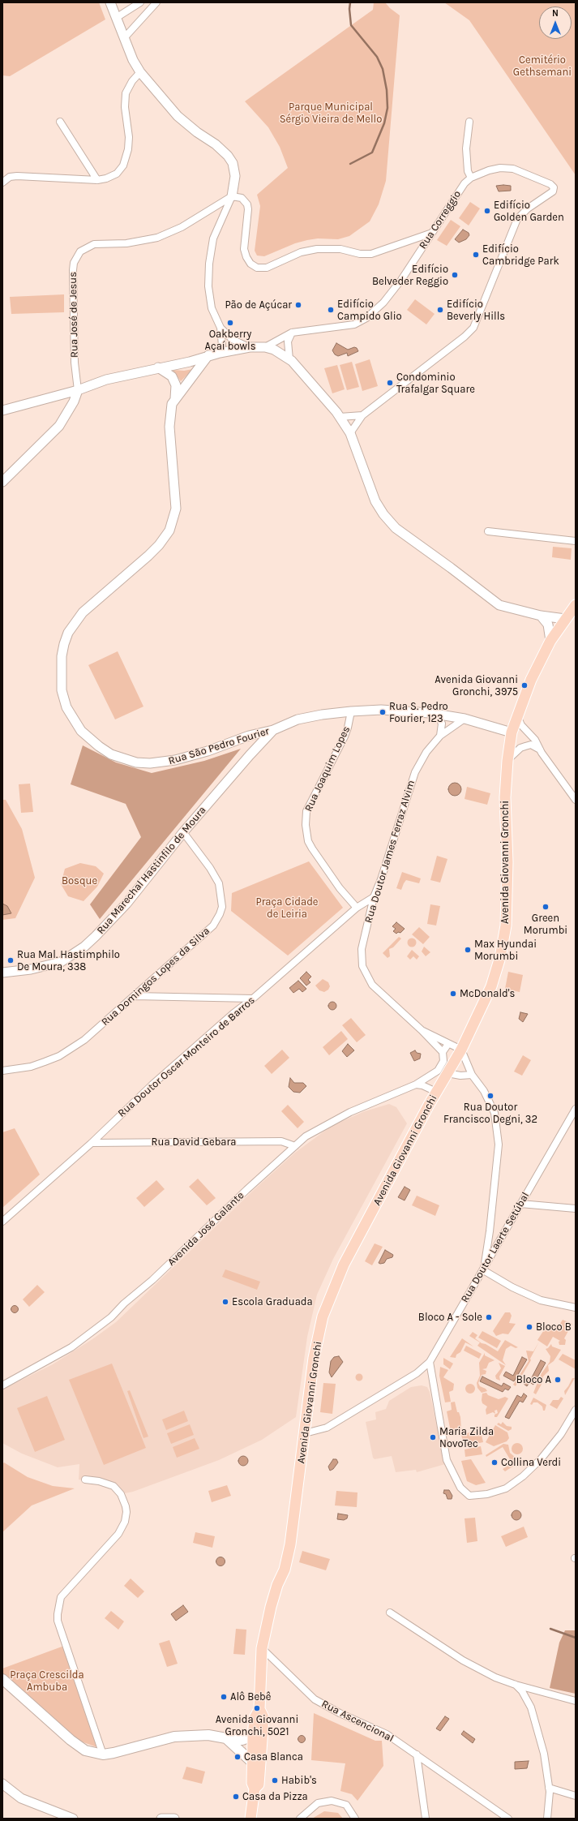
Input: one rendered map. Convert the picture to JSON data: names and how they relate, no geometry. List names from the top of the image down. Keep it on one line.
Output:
{"streets":{"main road":["Avenida Giovanni Gronchi"],"street":["Rua Correggio","Rua José de Jesus","Rua São Pedro Fourier","Rua Joaquim Lopes","Rua Doutor James Ferraz Alvim","Rua Marechal Hastinfilo de Moura","Rua Domingos Lopes da Silva","Rua Doutor Oscar Monteiro de Barros","Rua David Gebara","Avenida José Galante","Rua Doutor Laerte Setúbal","Rua Ascencional"]},"crossings":[["Rua São Pedro Fourier","Rua Joaquim Lopes"],["Rua São Pedro Fourier","Rua Doutor James Ferraz Alvim"],["Rua São Pedro Fourier","Avenida Giovanni Gronchi"],["Rua São Pedro Fourier","Rua Marechal Hastinfilo de Moura"],["Rua Joaquim Lopes","Rua Doutor Oscar Monteiro de Barros"],["Rua Doutor James Ferraz Alvim","Rua Doutor Oscar Monteiro de Barros"],["Rua Doutor James Ferraz Alvim","Avenida José Galante"],["Avenida Giovanni Gronchi","Rua Doutor Laerte Setúbal"],["Avenida Giovanni Gronchi","Rua Ascencional"],["Rua Marechal Hastinfilo de Moura","Rua Domingos Lopes da Silva"],["Rua Doutor Oscar Monteiro de Barros","Rua David Gebara"],["Rua David Gebara","Avenida José Galante"]],"parks":["Cemitério Gethsemani","Parque Municipal Sérgio Vieira de Mello","Bosque","Praça Cidade de Leiria","Praça Crescilda Ambuba"],"places":["Edifício Golden Garden","Edifício Cambridge Park","Edifício Belveder Reggio","Pão de Açúcar","Edifício Campido Glio","Edifício Beverly Hills","Oakberry Açaí bowls","Condominio Trafalgar Square","Avenida Giovanni Gronchi, 3975","Rua S. Pedro Fourier, 123","Green Morumbi","Max Hyundai Morumbi","Rua Mal. Hastimphilo De Moura, 338","McDonald's","Rua Doutor Francisco Degni, 32","Escola Graduada","Bloco A - Sole","Bloco B","Bloco A","Maria Zilda NovoTec","Collina Verdi","Alô Bebê","Avenida Giovanni Gronchi, 5021","Casa Blanca","Habib's","Casa da Pizza"],"north":"top"}
